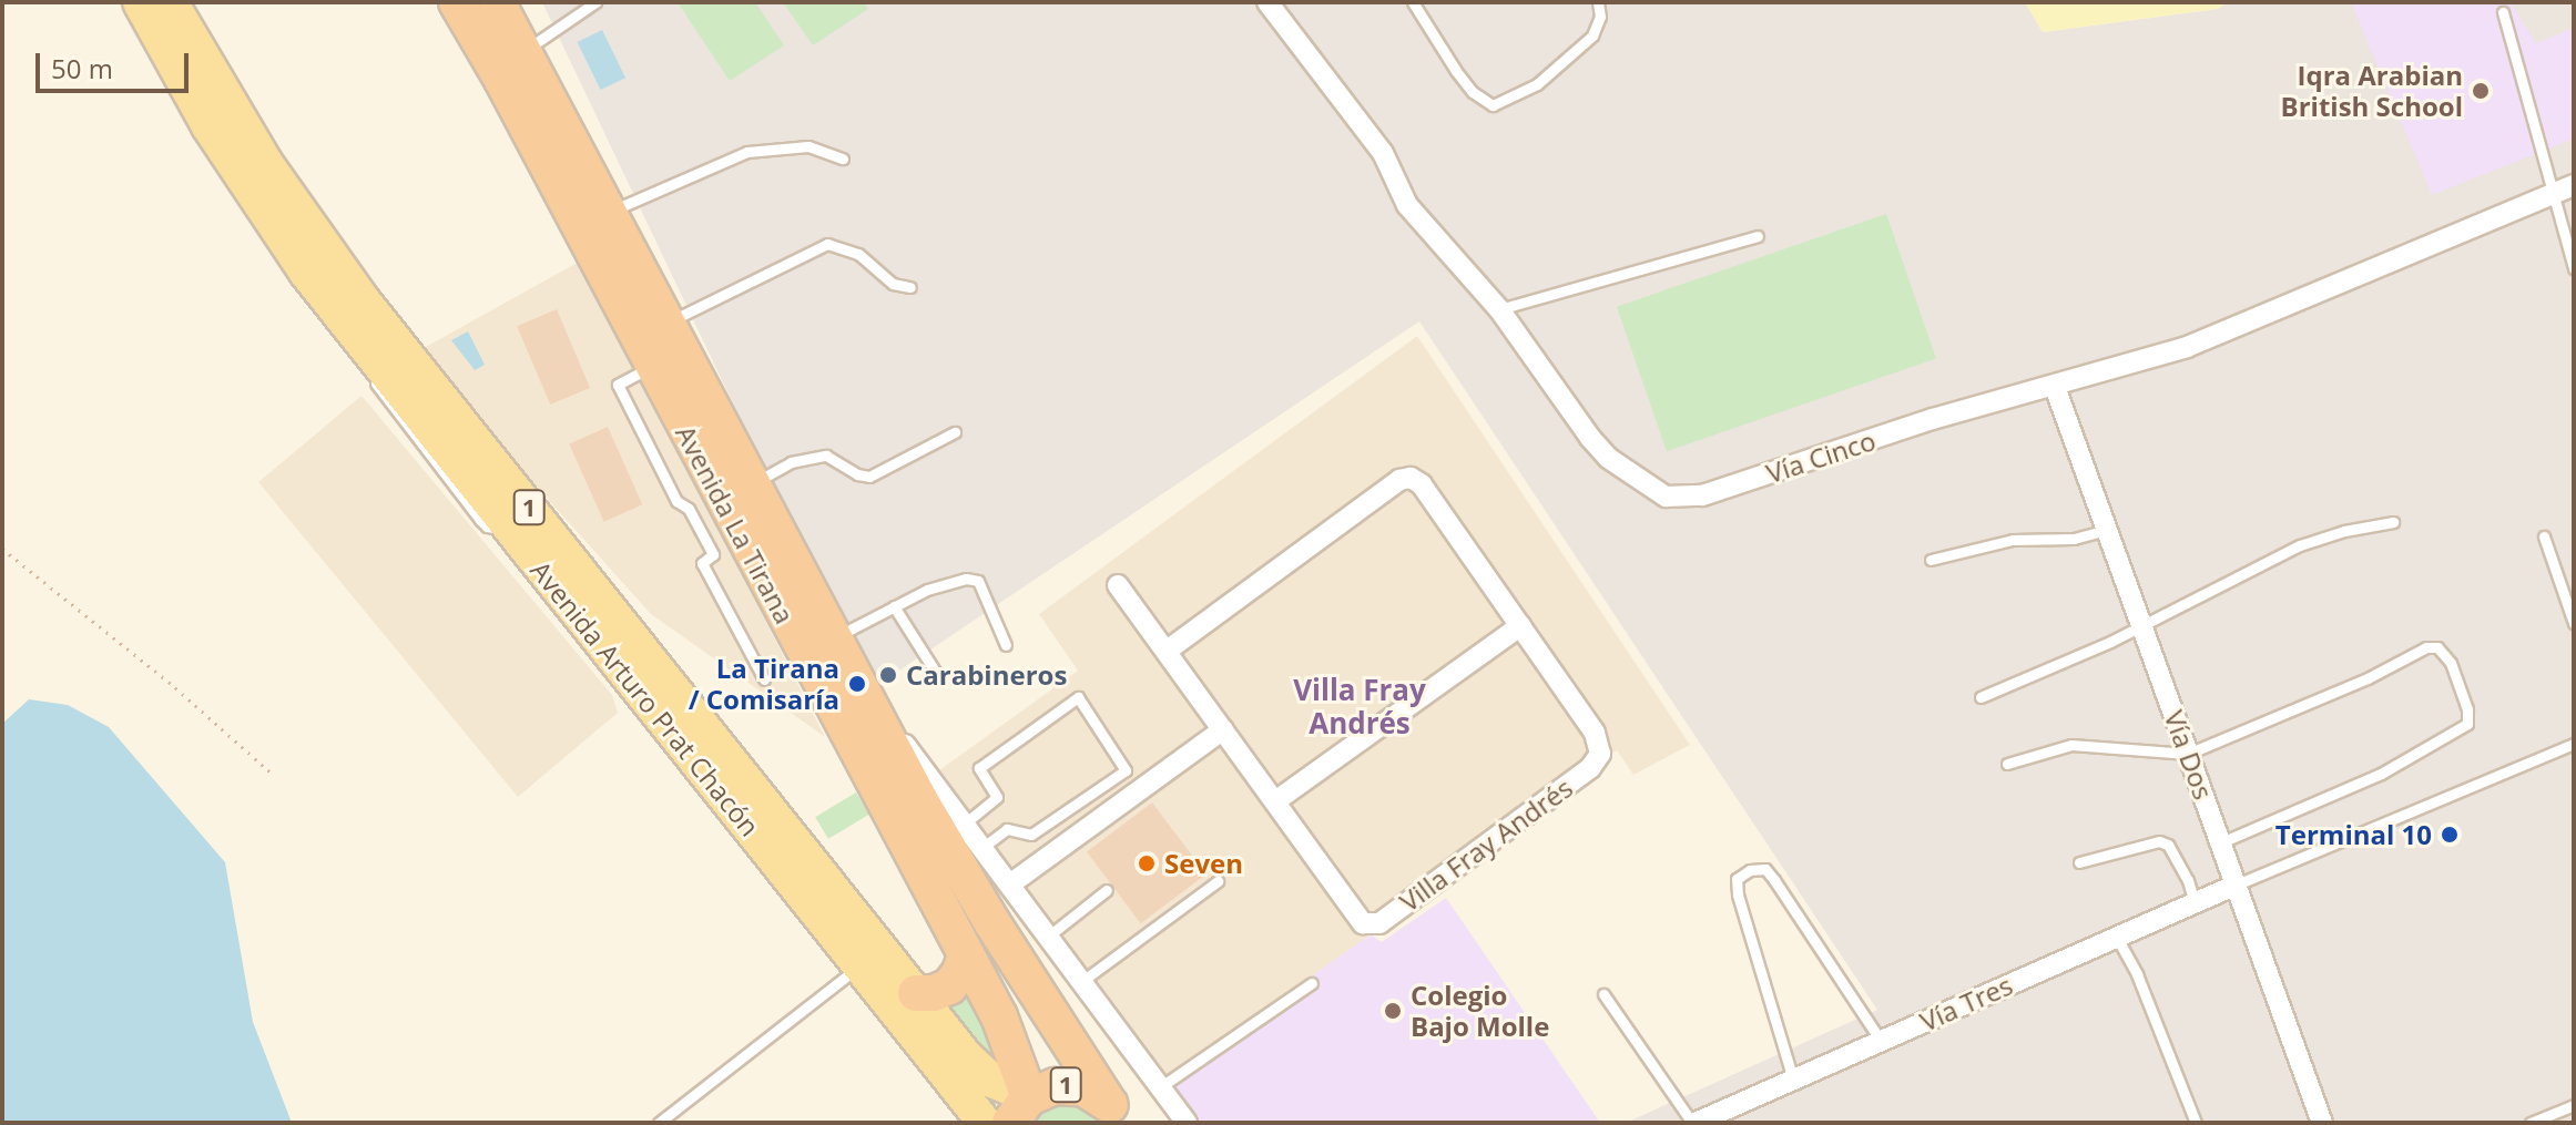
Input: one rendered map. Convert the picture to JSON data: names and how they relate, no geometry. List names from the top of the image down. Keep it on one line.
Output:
{"streets":{"highway":["1","Avenida La Tirana"],"main road":["Avenida Arturo Prat Chacón"],"street":["Vía Cinco","Vía Dos","Villa Fray Andrés","Vía Tres"]},"crossings":[["Vía Cinco","Vía Dos"],["1","Avenida La Tirana"],["1","Avenida Arturo Prat Chacón"],["Avenida La Tirana","Avenida Arturo Prat Chacón"],["Vía Dos","Vía Tres"]],"districts":["Villa Fray Andrés"],"places":["Iqra Arabian British School","Carabineros","La Tirana / Comisaría","Terminal 10","Seven","Colegio Bajo Molle"],"scale_bar":"50 m"}
